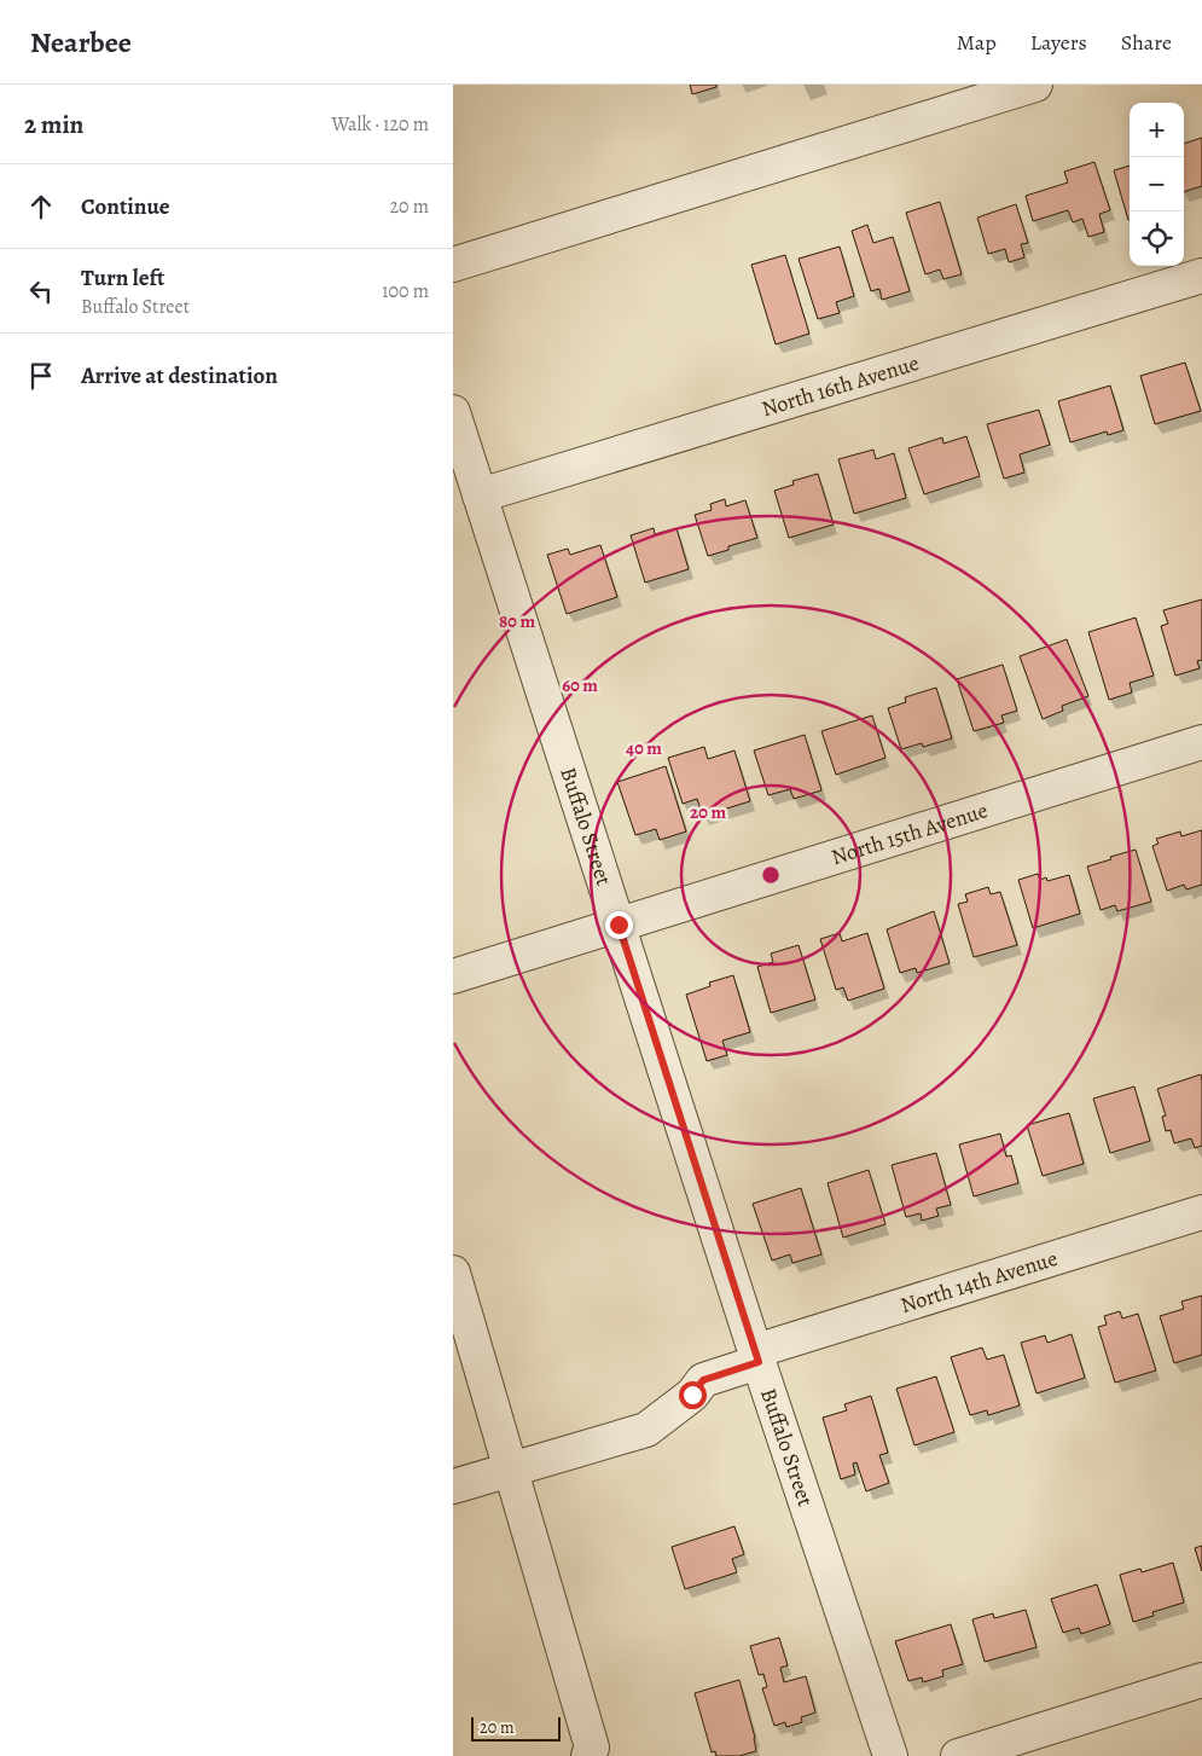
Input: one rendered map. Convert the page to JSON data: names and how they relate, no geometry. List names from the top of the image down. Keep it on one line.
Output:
{"streets":{"street":["North 16th Avenue","Buffalo Street","North 15th Avenue","North 14th Avenue"]},"crossings":[["North 16th Avenue","Buffalo Street"],["Buffalo Street","North 15th Avenue"],["Buffalo Street","North 14th Avenue"]],"scale_bar":"20 m","page":{"header":"Nearbee","nav":["Map","Layers","Share"],"heading":["2 min","Walk · 120 m"],"map_buttons":["+","−"],"list":[["Continue","20 m"],["Turn left","Buffalo Street","100 m"],"Arrive at destination"],"scale":"20 m"},"rings":["80 m","60 m","40 m","20 m"]}
